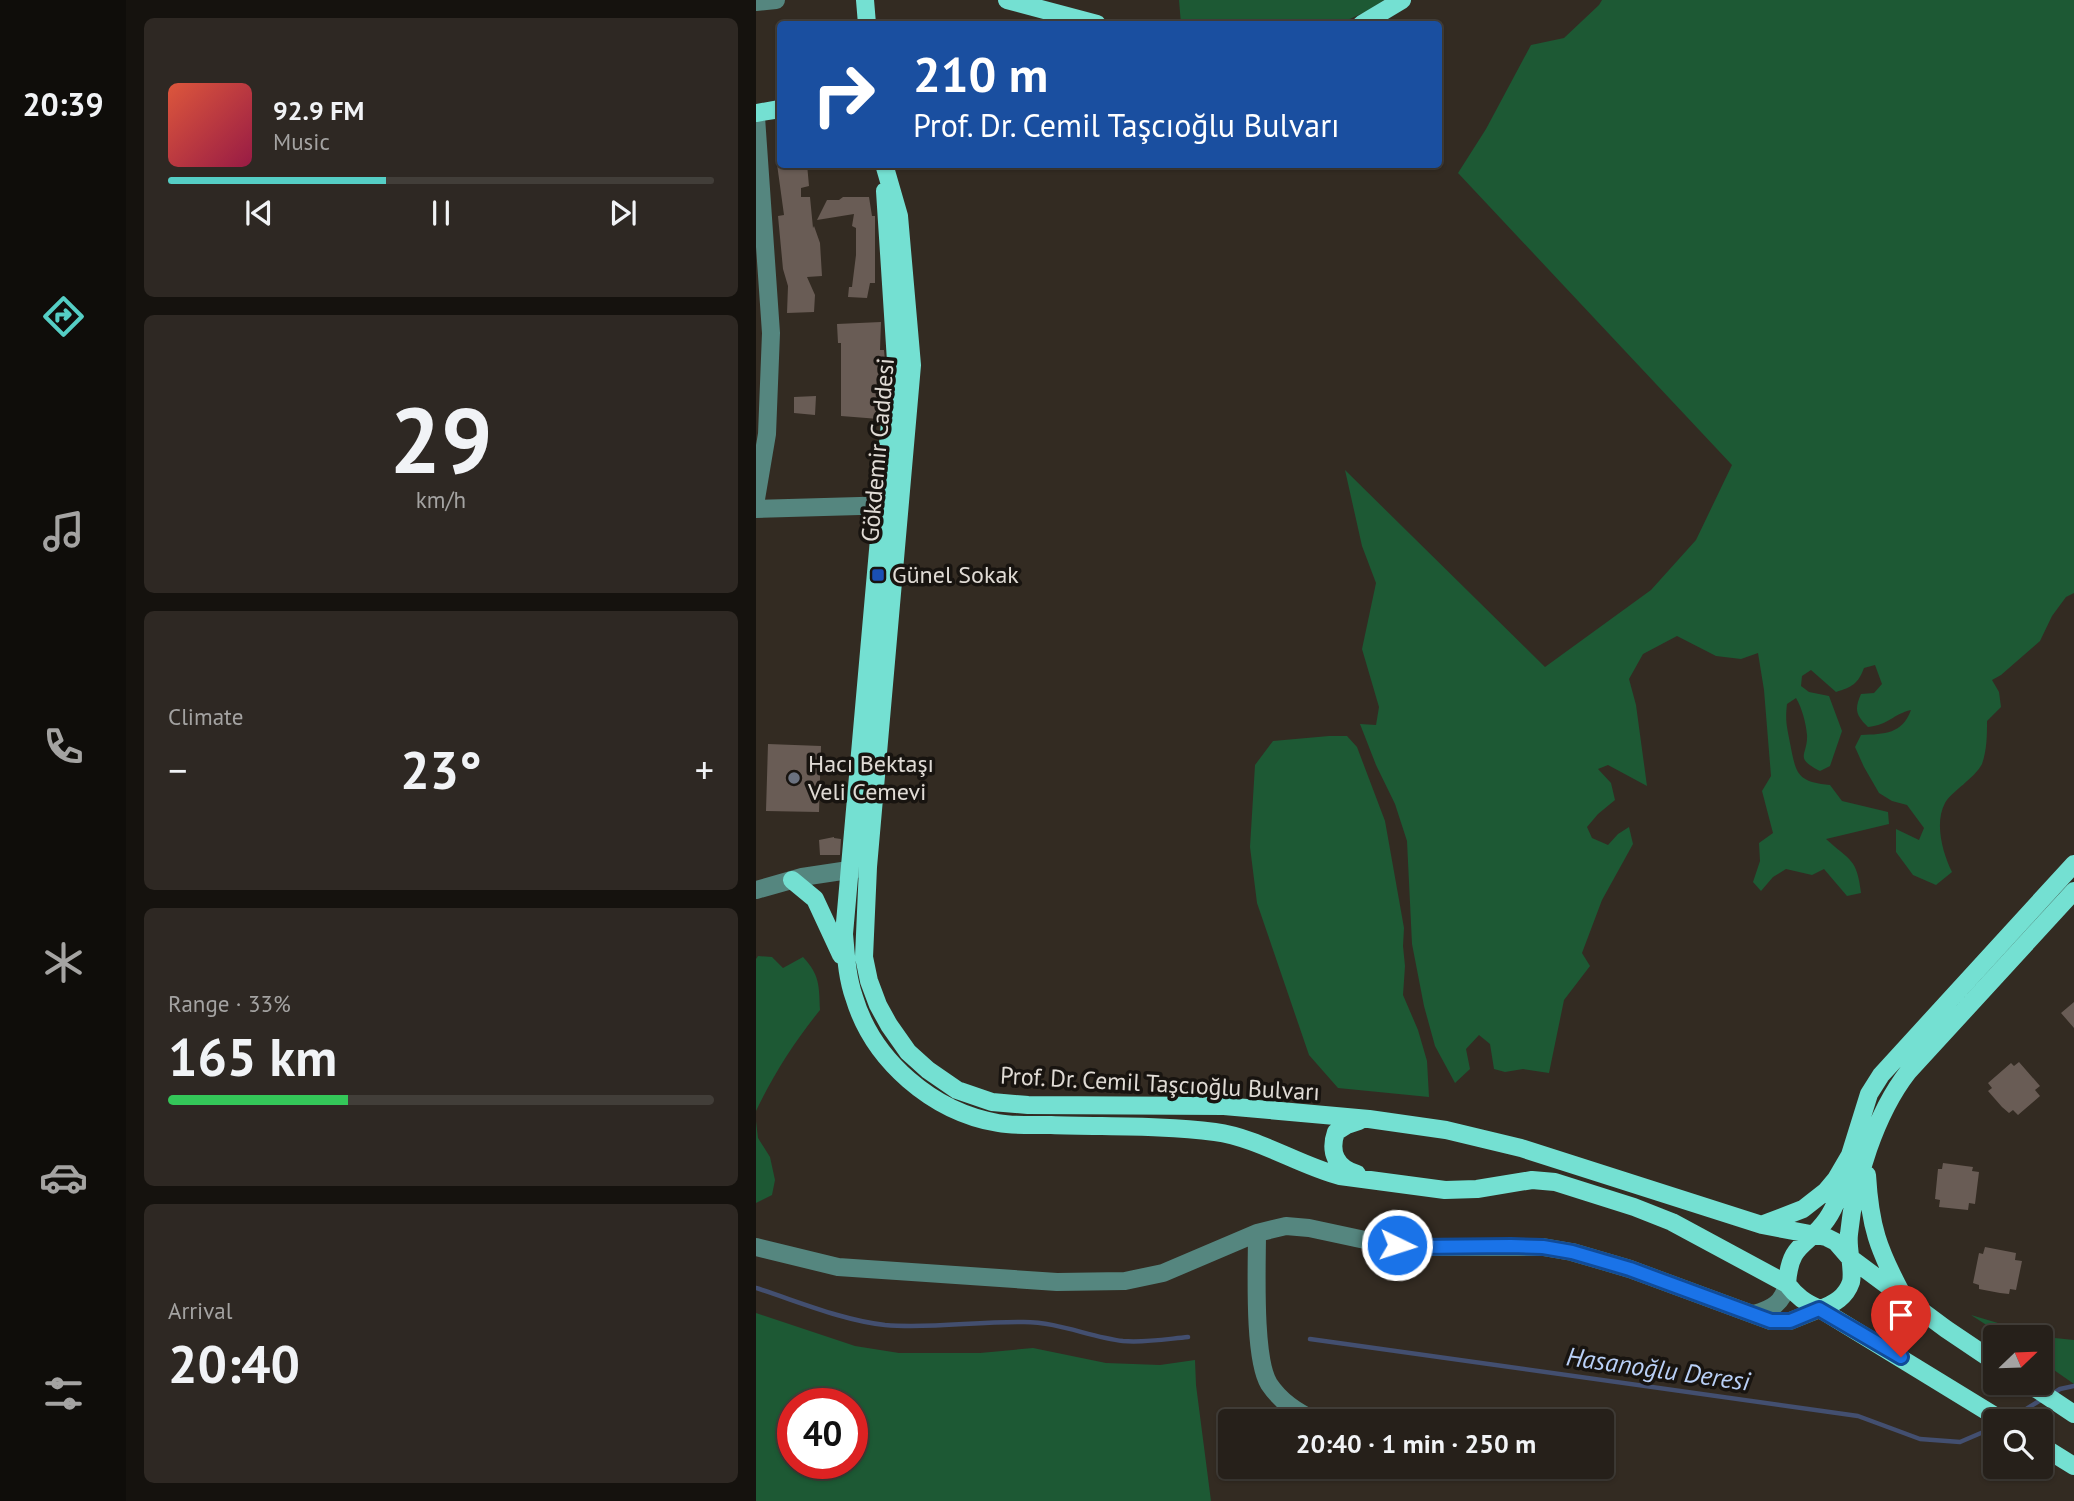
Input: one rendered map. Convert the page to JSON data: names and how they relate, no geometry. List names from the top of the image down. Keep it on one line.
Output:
{"streets":{"main road":["Gökdemir Caddesi","Prof. Dr. Cemil Taşcıoğlu Bulvarı"]},"crossings":[["Gökdemir Caddesi","Prof. Dr. Cemil Taşcıoğlu Bulvarı"]],"water":["Hasanoğlu Deresi"],"places":{"transit":["Günel Sokak"],"other":["Hacı Bektaşı Veli Cemevi"]},"north":"top right","page":{"tabs":"20:39","turn":["210 m","Prof. Dr. Cemil Taşcıoğlu Bulvarı"],"song":["92.9 FM","Music"],"tile":[["29","km/h"],"Climate",["Range · 33%","165 km"],["Arrival","20:40"]],"heat":["−","23°","+"],"limit":"40","trip":"20:40 · 1 min · 250 m"}}
